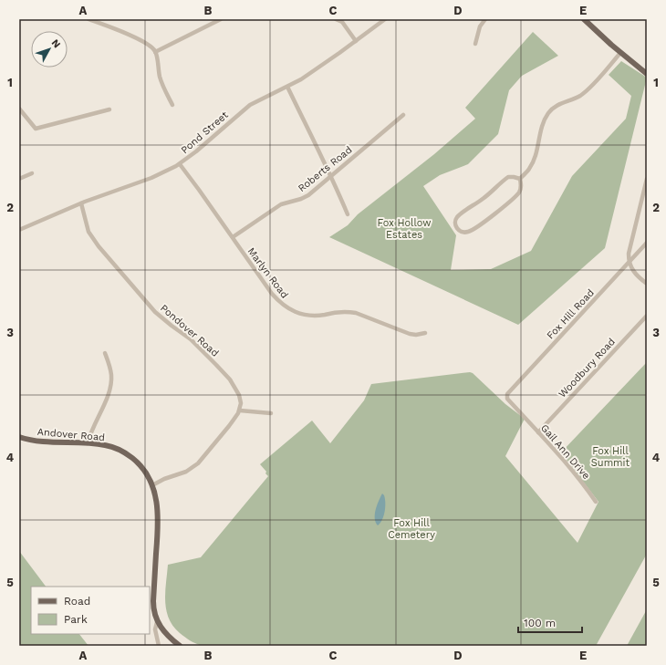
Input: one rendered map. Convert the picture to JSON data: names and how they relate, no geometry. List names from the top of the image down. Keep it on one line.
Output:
{"streets":{"main road":["Andover Road"],"street":["Pond Street","Roberts Road","Marlyn Road","Fox Hill Road","Pondover Road","Woodbury Road","Gail Ann Drive"]},"crossings":[["Pond Street","Marlyn Road"],["Pond Street","Pondover Road"],["Roberts Road","Marlyn Road"],["Fox Hill Road","Gail Ann Drive"],["Woodbury Road","Gail Ann Drive"]],"parks":["Fox Hollow Estates","Fox Hill Summit","Fox Hill Cemetery"],"legend":["Road","Park"],"scale_bar":"100 m","north":"top right","grid":{"columns":["A","B","C","D","E"],"rows":["1","2","3","4","5"]}}
